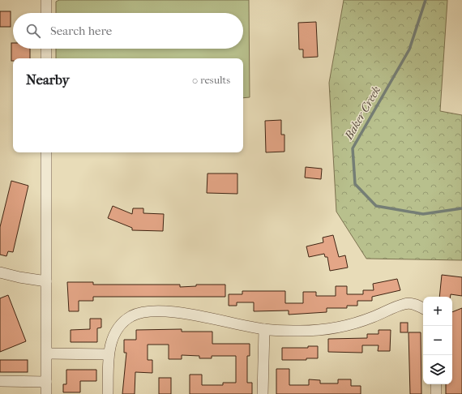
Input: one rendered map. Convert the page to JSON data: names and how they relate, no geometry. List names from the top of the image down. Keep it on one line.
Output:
{"water":["Baker Creek"],"page":{"search":"Search here","heading":["Nearby","0 results"],"map_buttons":["+","−"]}}
